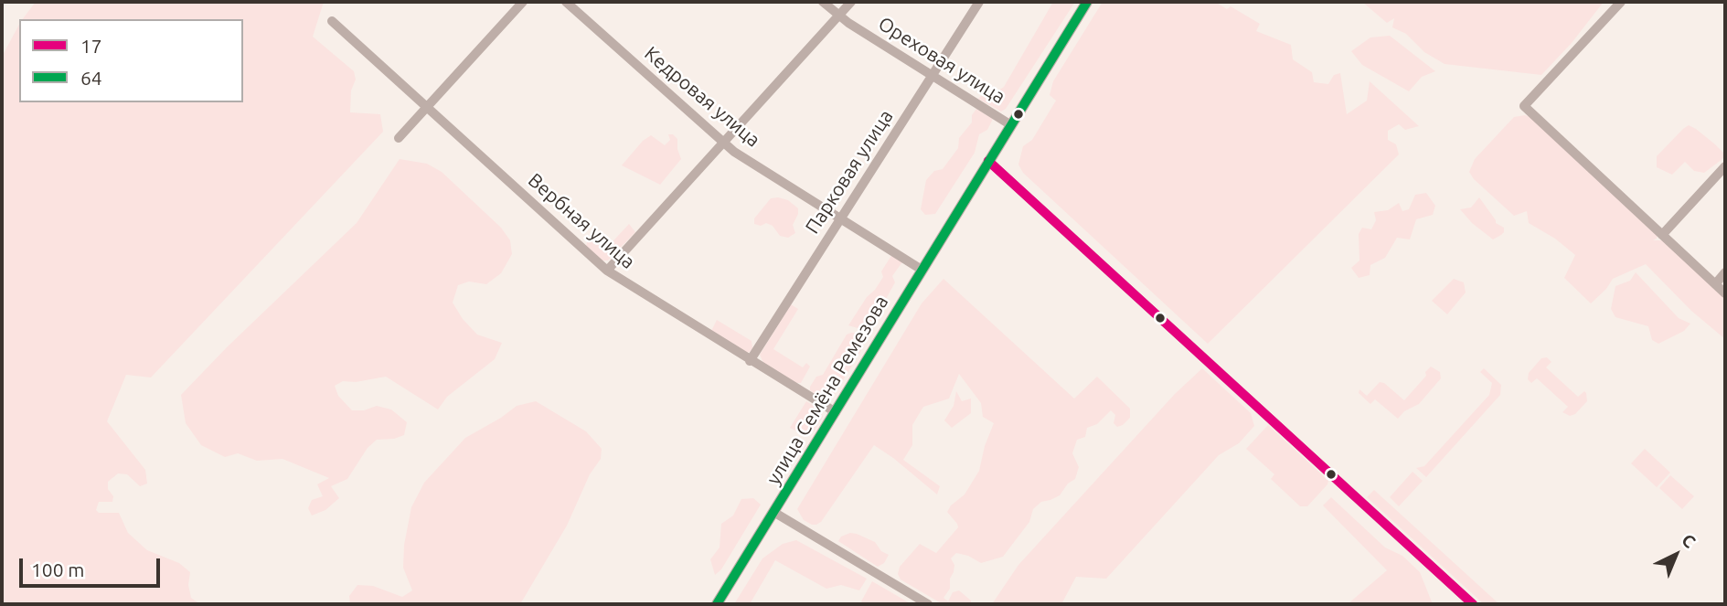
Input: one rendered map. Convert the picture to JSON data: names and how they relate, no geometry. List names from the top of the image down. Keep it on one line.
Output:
{"streets":{"main road":["улица Семёна Ремезова"],"street":["Ореховая улица","Кедровая улица","Парковая улица","Вербная улица"]},"crossings":[["Ореховая улица","Парковая улица"],["Ореховая улица","улица Семёна Ремезова"],["Кедровая улица","Парковая улица"],["Кедровая улица","улица Семёна Ремезова"],["Парковая улица","Вербная улица"],["Вербная улица","улица Семёна Ремезова"]],"lines":["transit line 64","transit line 17"],"legend":["17","64"],"scale_bar":"100 m","north":"top right"}
